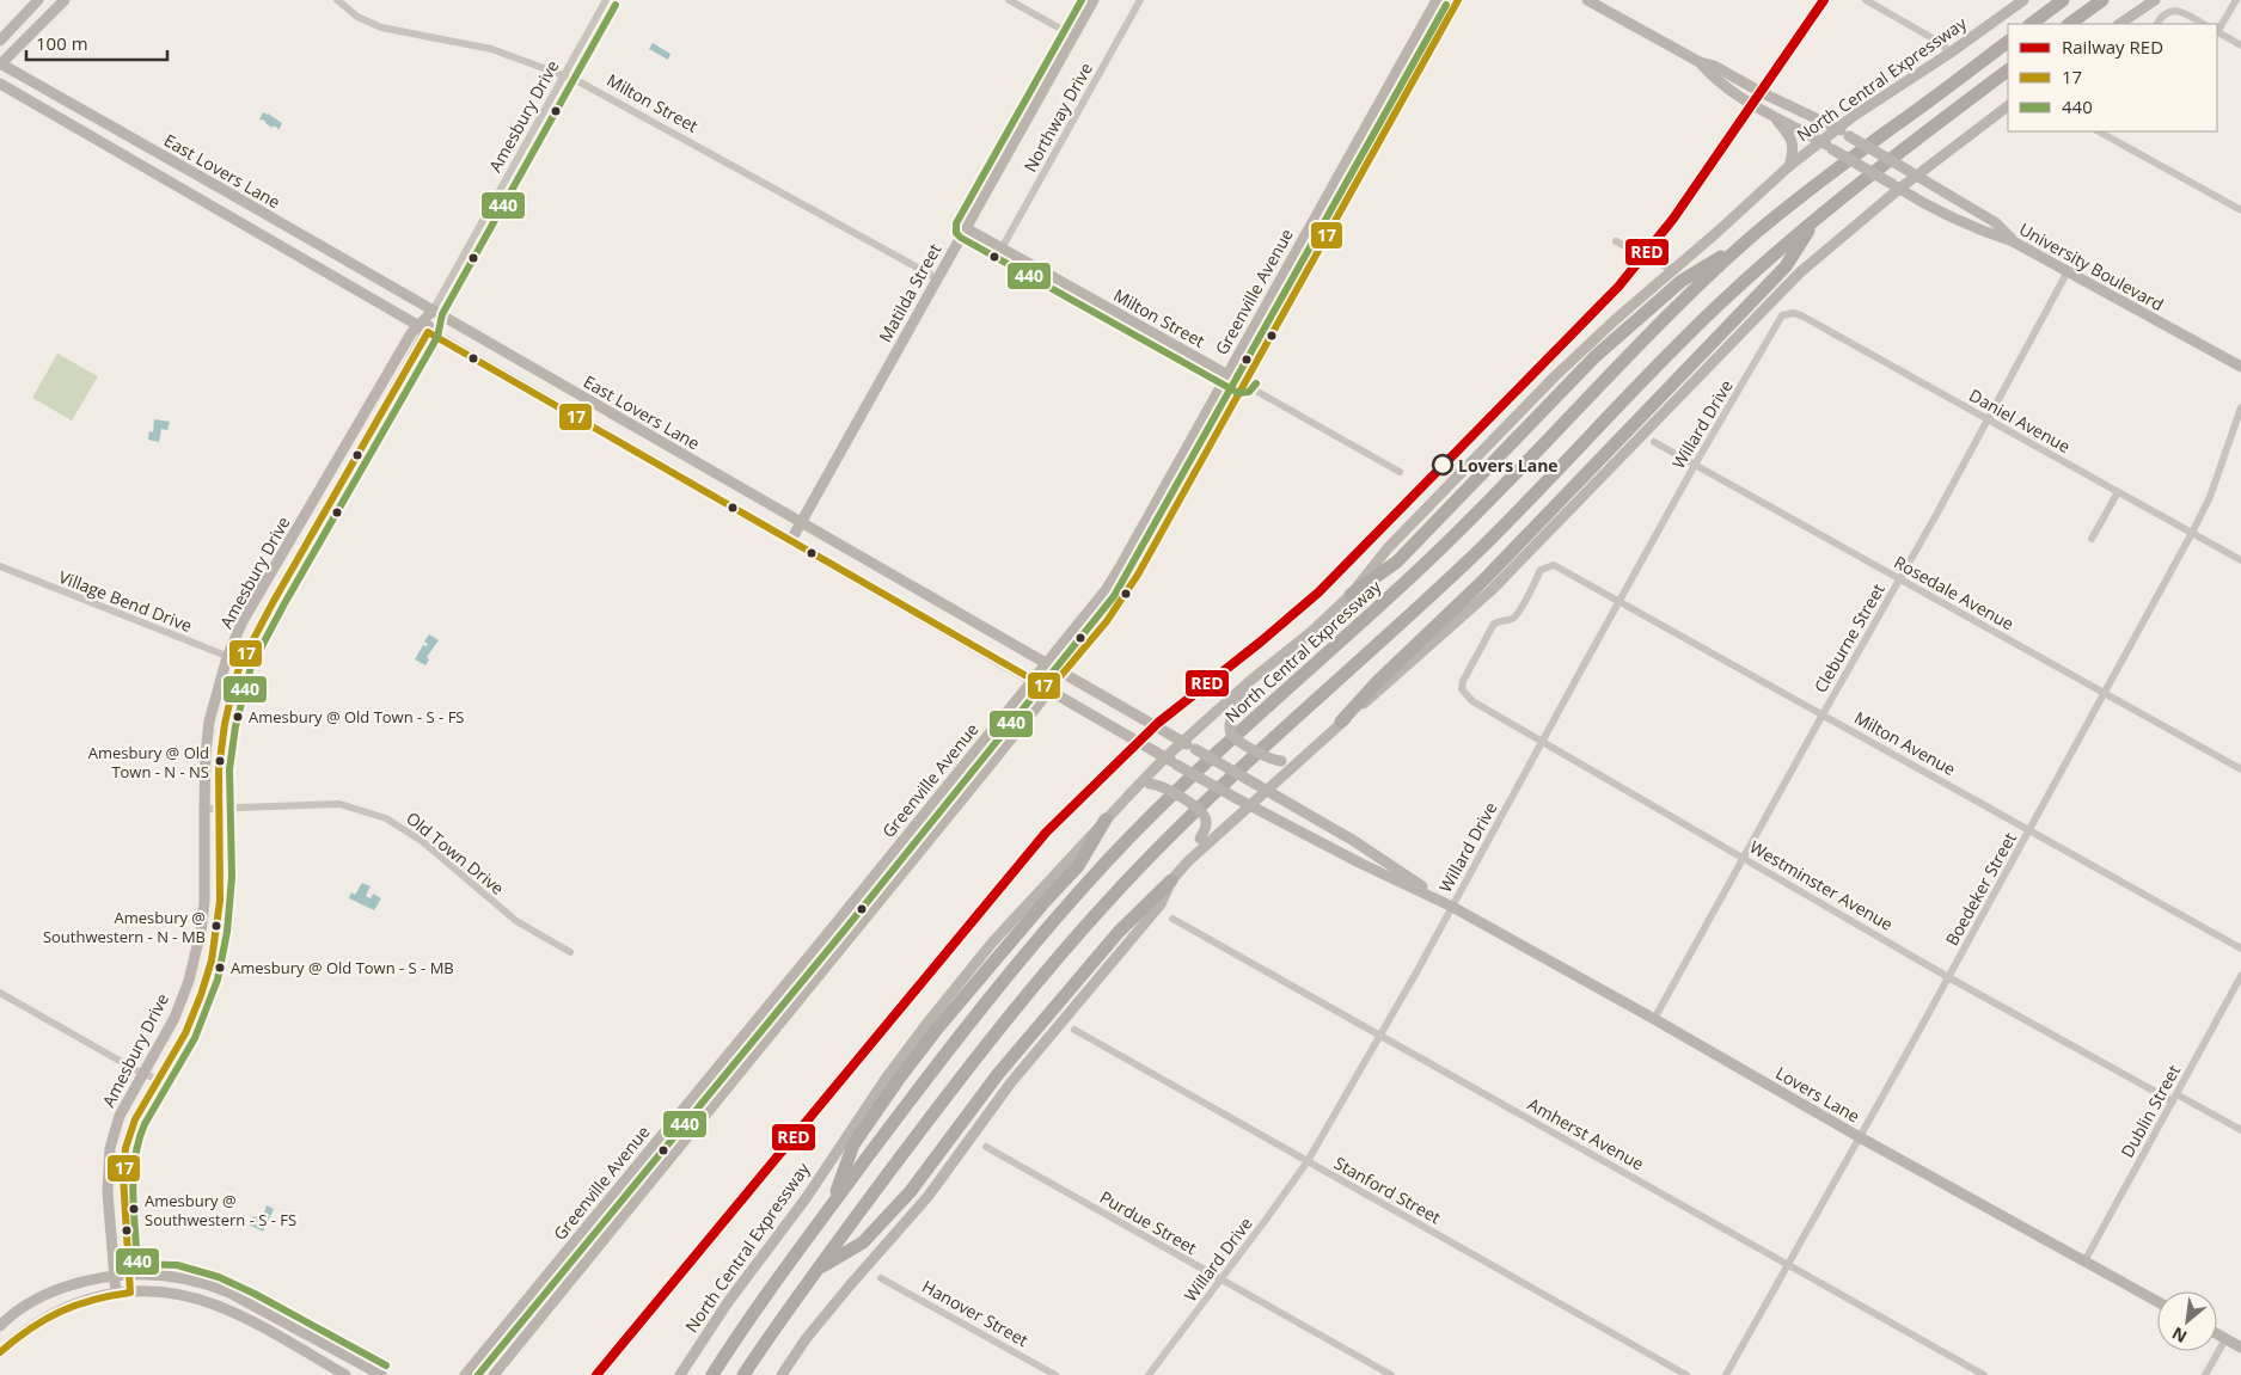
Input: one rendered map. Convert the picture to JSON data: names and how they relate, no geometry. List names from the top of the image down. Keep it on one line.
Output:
{"streets":{"highway":["North Central Expressway"],"main road":["Milton Street","Amesbury Drive","East Lovers Lane","University Boulevard","Greenville Avenue","Matilda Street","Lovers Lane"],"street":["Northway Drive","Daniel Avenue","Willard Drive","Rosedale Avenue","Village Bend Drive","Cleburne Street","Milton Avenue","Old Town Drive","Westminster Avenue","Boedeker Street","Dublin Street","Amherst Avenue","Stanford Street","Purdue Street","Hanover Street"]},"crossings":[["North Central Expressway","East Lovers Lane"],["North Central Expressway","University Boulevard"],["Milton Street","Amesbury Drive"],["Milton Street","Northway Drive"],["Milton Street","Greenville Avenue"],["Milton Street","Matilda Street"],["Amesbury Drive","East Lovers Lane"],["Amesbury Drive","Village Bend Drive"],["Amesbury Drive","Old Town Drive"],["East Lovers Lane","Greenville Avenue"],["East Lovers Lane","Matilda Street"],["East Lovers Lane","Lovers Lane"],["University Boulevard","Cleburne Street"],["Daniel Avenue","Willard Drive"],["Daniel Avenue","Cleburne Street"],["Daniel Avenue","Boedeker Street"],["Willard Drive","Rosedale Avenue"],["Willard Drive","Milton Avenue"],["Willard Drive","Westminster Avenue"],["Willard Drive","Lovers Lane"],["Willard Drive","Amherst Avenue"],["Willard Drive","Stanford Street"],["Willard Drive","Purdue Street"],["Rosedale Avenue","Cleburne Street"],["Rosedale Avenue","Boedeker Street"],["Cleburne Street","Milton Avenue"],["Cleburne Street","Westminster Avenue"],["Cleburne Street","Lovers Lane"],["Milton Avenue","Westminster Avenue"],["Milton Avenue","Boedeker Street"],["Westminster Avenue","Boedeker Street"],["Westminster Avenue","Dublin Street"],["Boedeker Street","Lovers Lane"],["Boedeker Street","Amherst Avenue"],["Lovers Lane","Dublin Street"]],"places":["Lovers Lane","Amesbury @ Old Town - S - FS","Amesbury @ Old Town - N - NS","Amesbury @ Southwestern - N - MB","Amesbury @ Old Town - S - MB","Amesbury @ Southwestern - S - FS"],"lines":["rail line RED","transit line 17","transit line 440"],"legend":["Railway RED","17","440"],"scale_bar":"100 m","north":"bottom left"}
